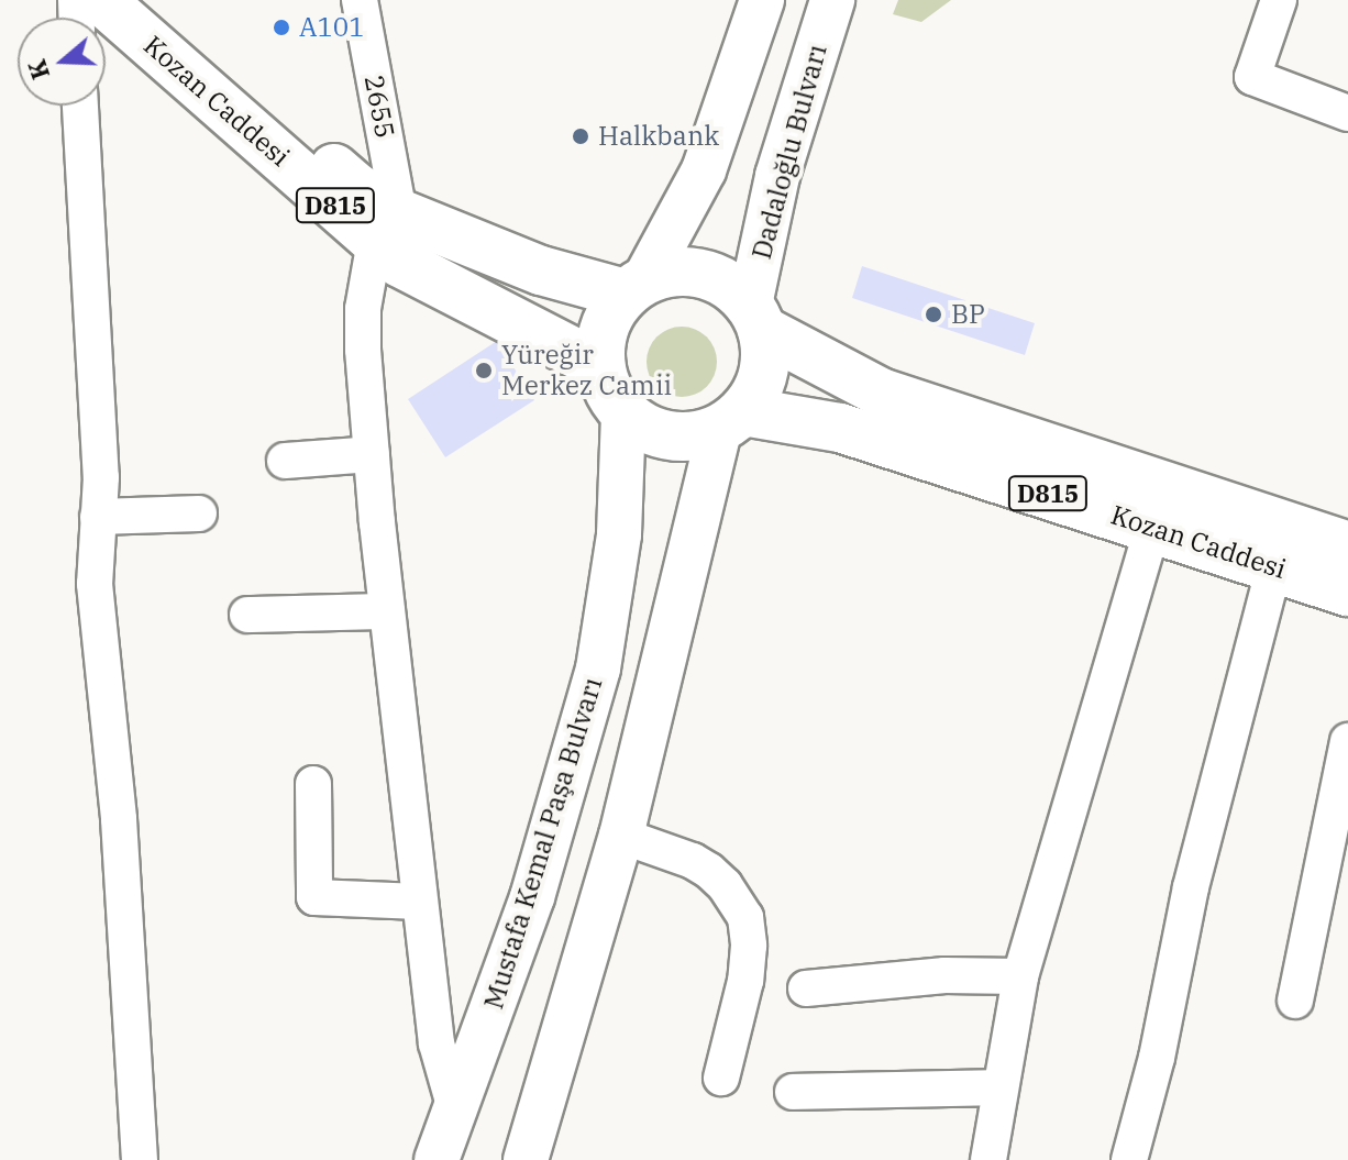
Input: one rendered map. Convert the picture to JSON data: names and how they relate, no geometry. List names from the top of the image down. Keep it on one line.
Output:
{"streets":{"highway":["Kozan Caddesi","D815"],"main road":["Dadaloğlu Bulvarı","Mustafa Kemal Paşa Bulvarı"],"street":["2655"]},"crossings":[["Kozan Caddesi","2655"],["Kozan Caddesi","Dadaloğlu Bulvarı"],["Kozan Caddesi","Mustafa Kemal Paşa Bulvarı"],["Dadaloğlu Bulvarı","Mustafa Kemal Paşa Bulvarı"]],"places":["A101","Halkbank","BP","Yüreğir Merkez Camii"],"north":"left"}
